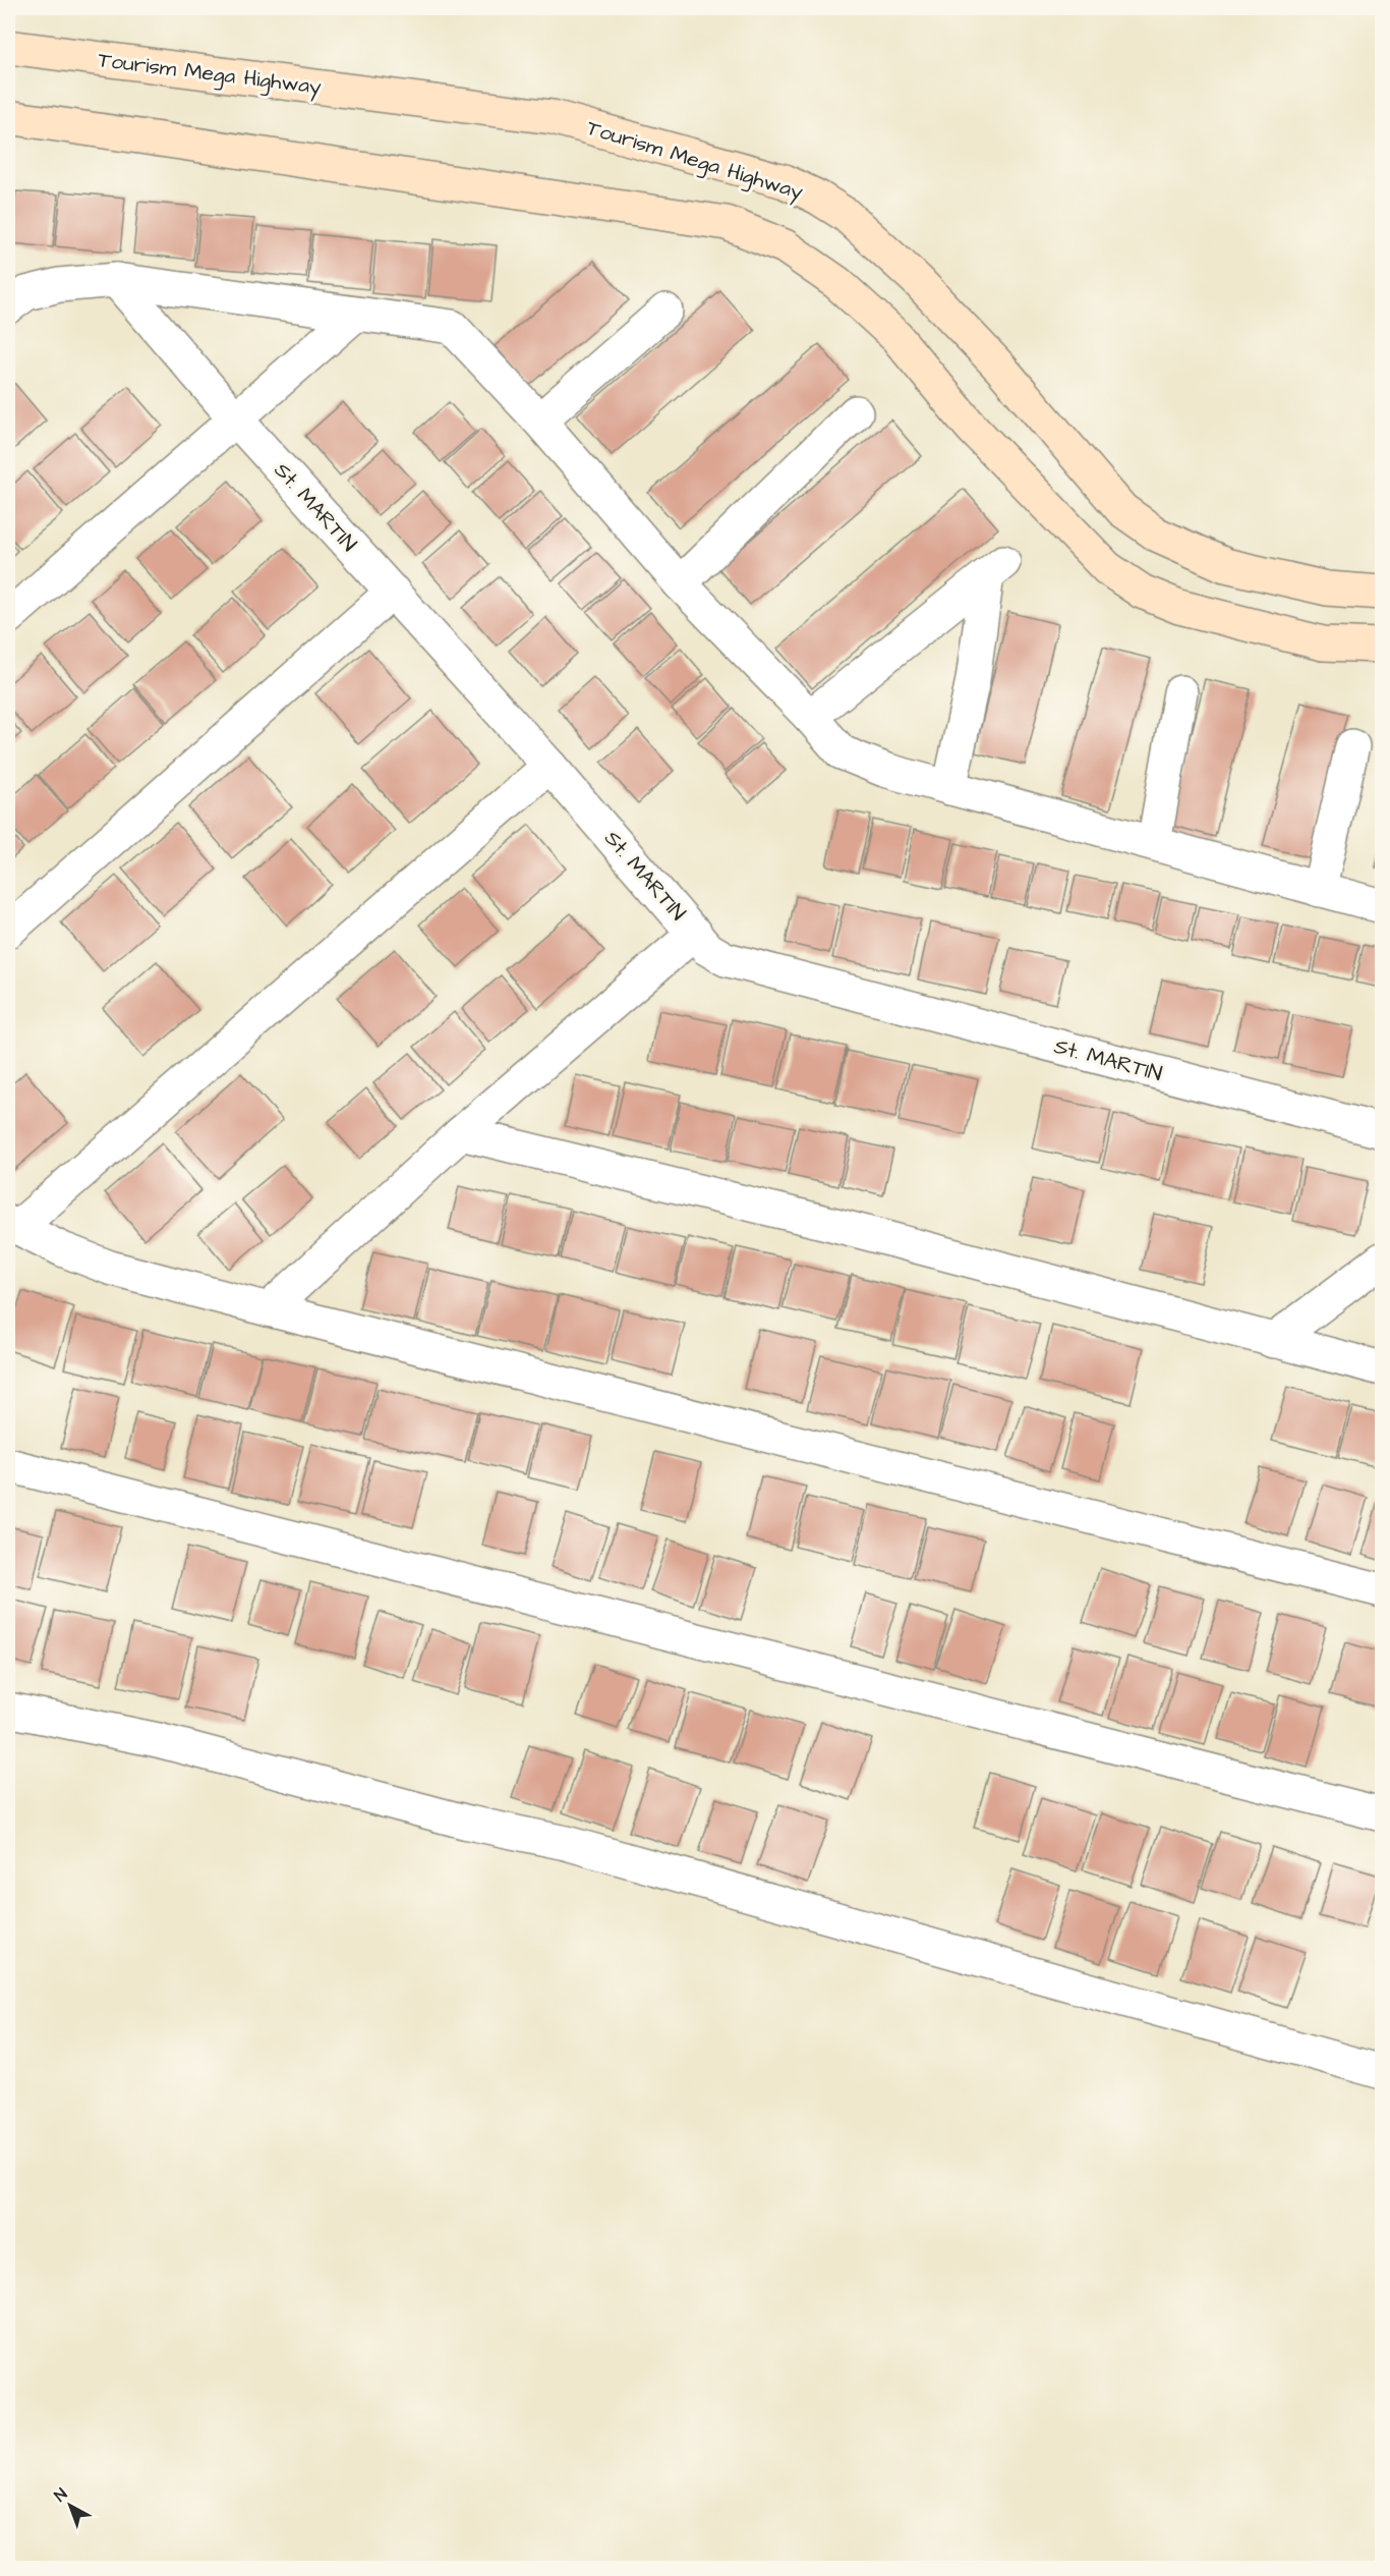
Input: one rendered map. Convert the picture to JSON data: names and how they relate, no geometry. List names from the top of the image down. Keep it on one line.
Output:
{"streets":{"street":["Tourism Mega Highway","St. MARTIN"]},"north":"top left"}
